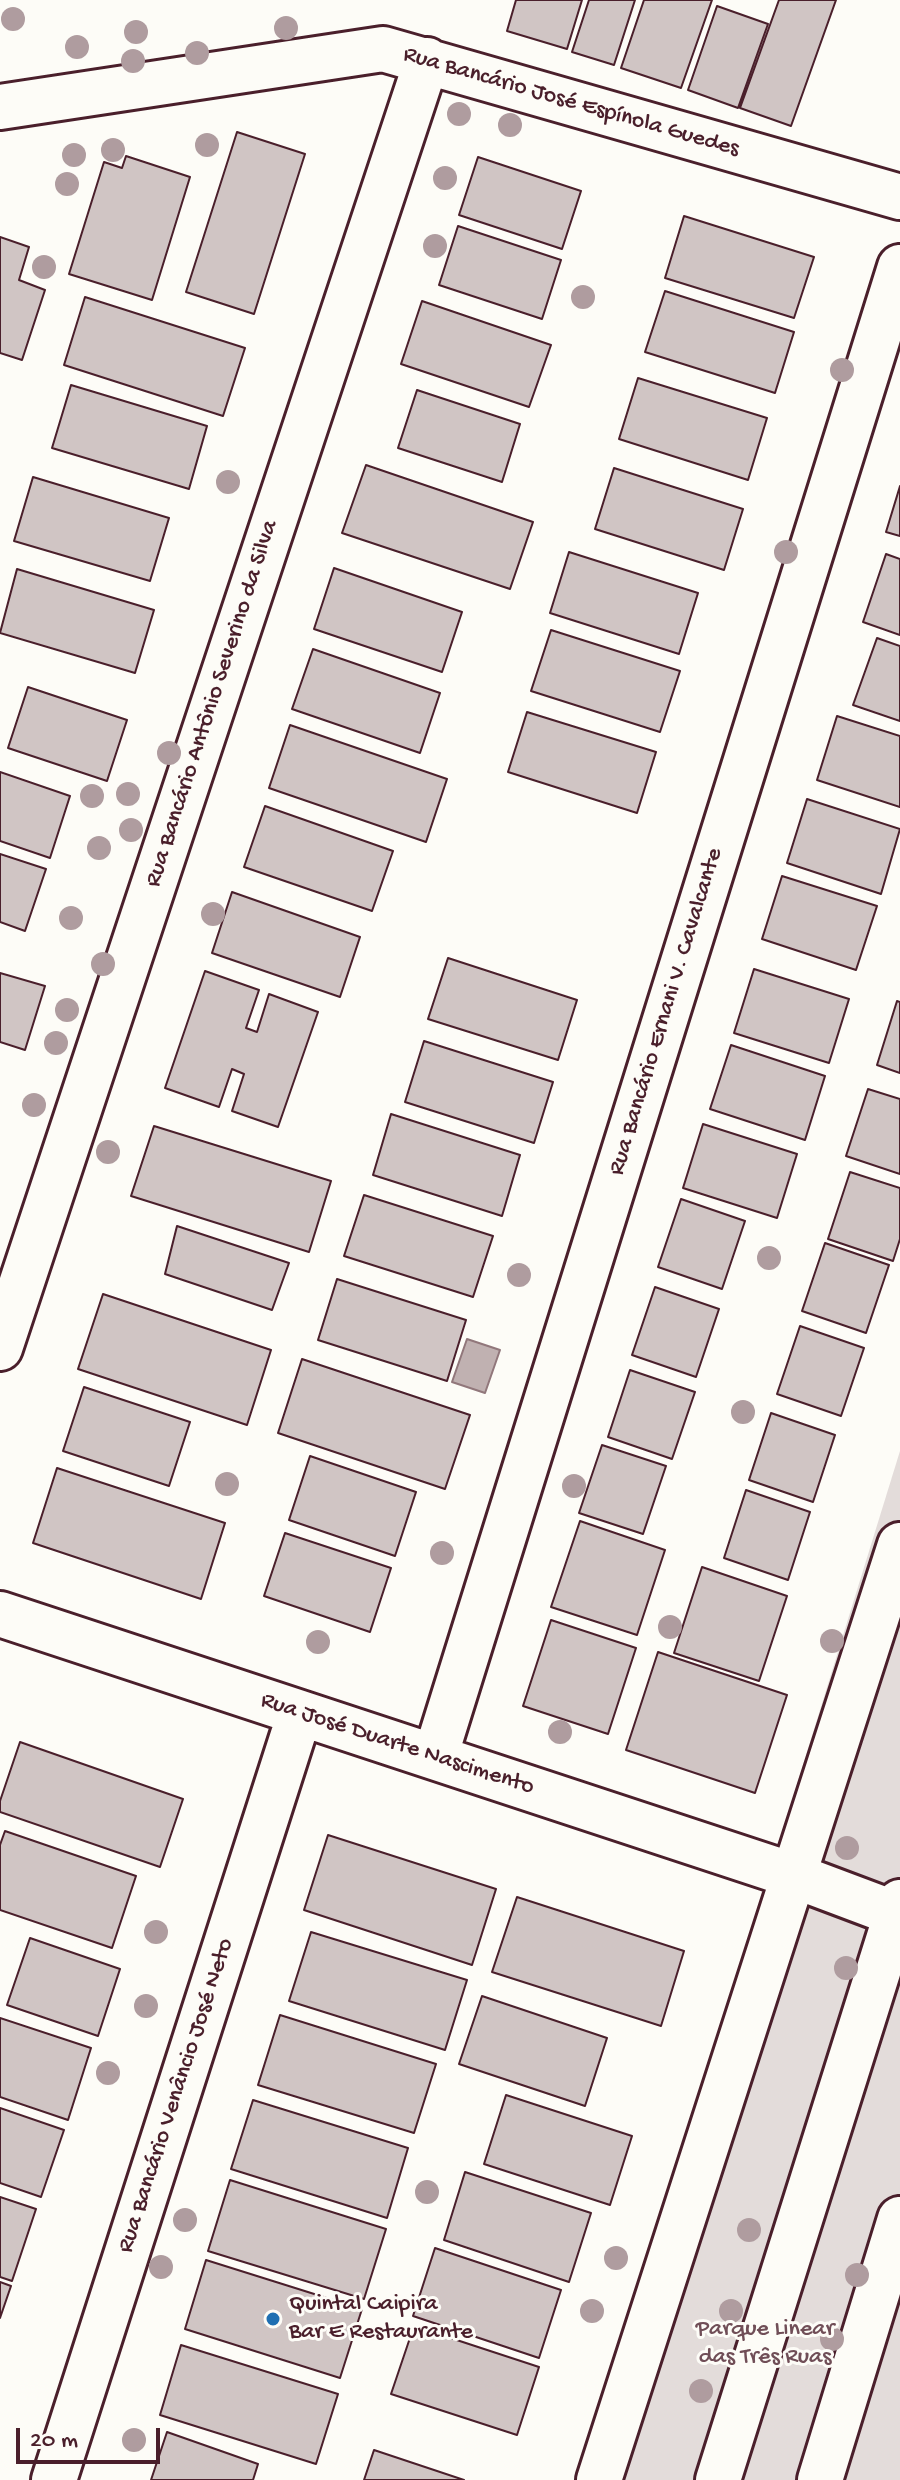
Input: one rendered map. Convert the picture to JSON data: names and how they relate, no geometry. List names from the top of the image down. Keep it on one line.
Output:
{"streets":{"street":["Rua Bancário José Espínola Guedes","Rua Bancário Antônio Severino da Silva","Rua Bancário Ernani V. Cavalcante","Rua José Duarte Nascimento","Rua Bancário Venâncio José Neto"]},"crossings":[["Rua Bancário José Espínola Guedes","Rua Bancário Antônio Severino da Silva"],["Rua Bancário Ernani V. Cavalcante","Rua José Duarte Nascimento"],["Rua José Duarte Nascimento","Rua Bancário Venâncio José Neto"]],"parks":["Parque Linear das Três Ruas"],"places":["Quintal Caipira Bar E Restaurante"],"scale_bar":"20 m"}
